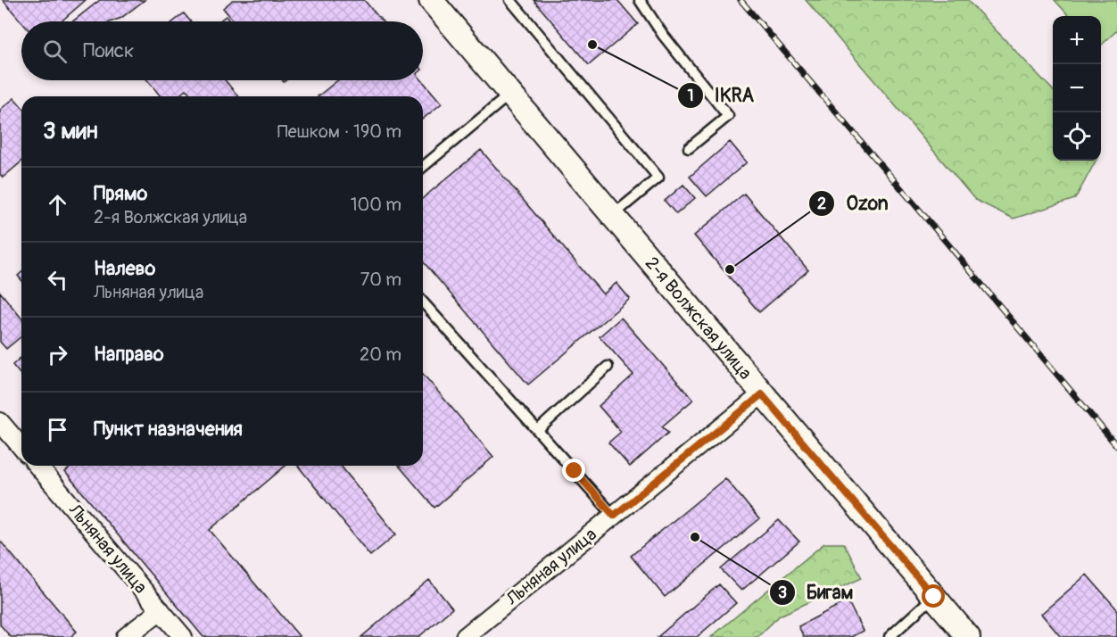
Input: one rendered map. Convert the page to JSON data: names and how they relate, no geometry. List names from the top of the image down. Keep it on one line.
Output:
{"streets":{"street":["2-я Волжская улица","Льняная улица"]},"crossings":[["2-я Волжская улица","Льняная улица"]],"places":["IKRA","Ozon","Бигам"],"page":{"map_buttons":["+","−"],"search":"Поиск","heading":["3 мин","Пешком · 190 m"],"list":[["Прямо","2-я Волжская улица","100 m"],["Налево","Льняная улица","70 m"],["Направо","20 m"],"Пункт назначения"]}}
